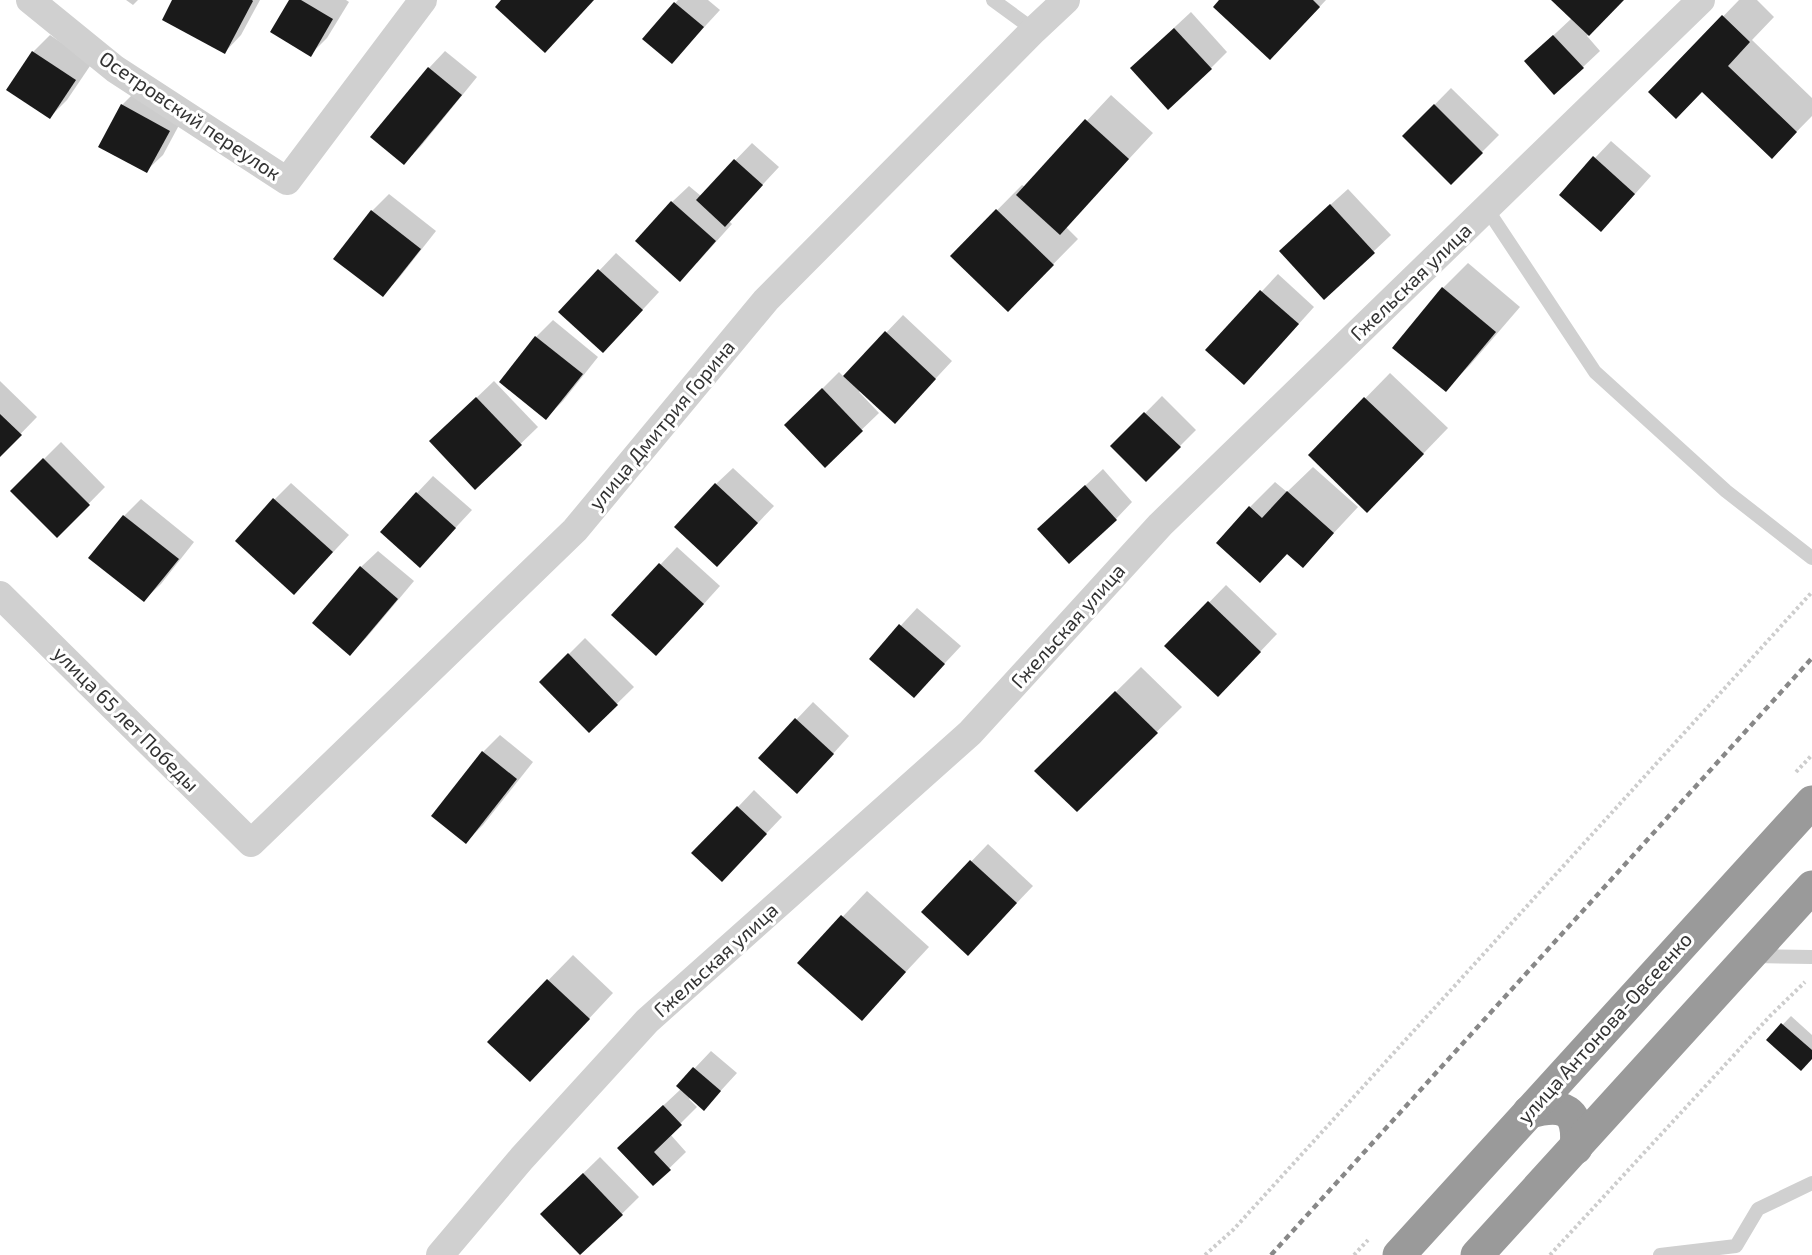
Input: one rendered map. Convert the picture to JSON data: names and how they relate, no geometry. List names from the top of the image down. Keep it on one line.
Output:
{"streets":{"highway":["улица Антонова-Овсеенко"],"street":["Осетровский переулок","Гжельская улица","улица Дмитрия Горина","улица 65 лет Победы"]},"crossings":[["улица Дмитрия Горина","улица 65 лет Победы"]]}
